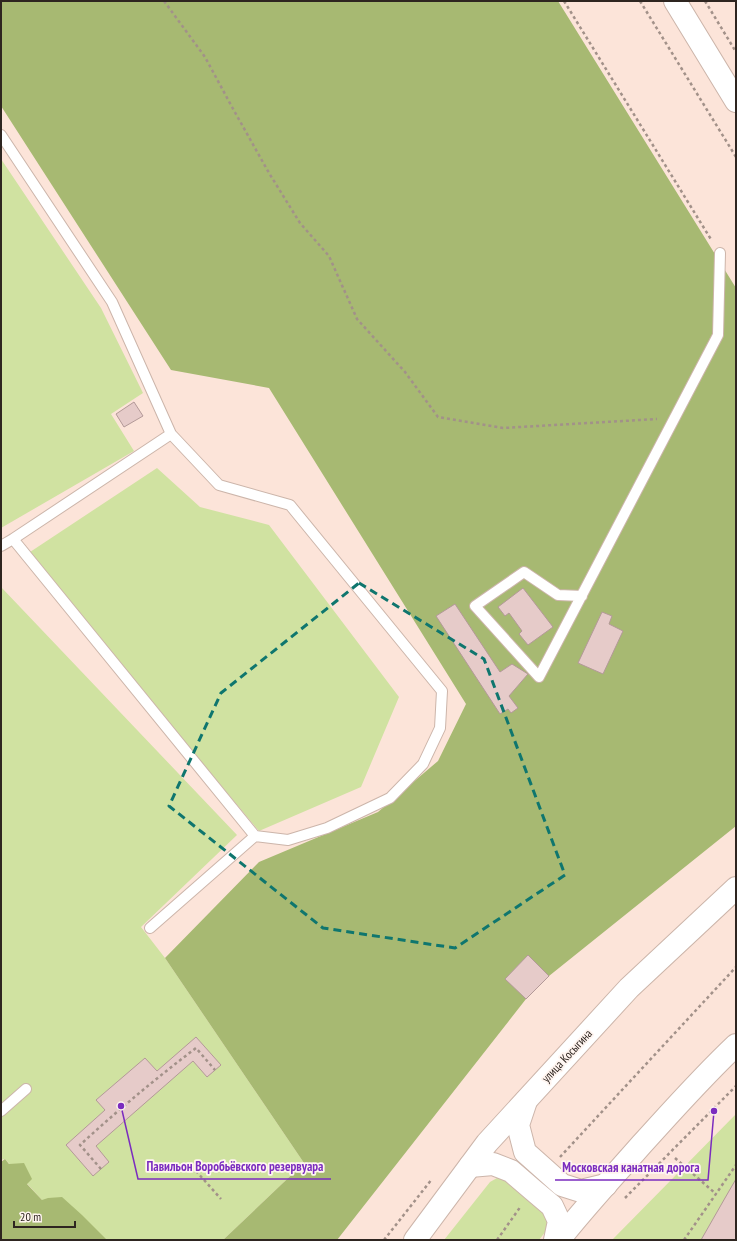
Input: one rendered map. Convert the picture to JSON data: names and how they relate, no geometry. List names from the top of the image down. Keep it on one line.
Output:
{"streets":{"main road":["улица Косыгина"]},"places":["Павильон Воробьёвского резервуара","Московская канатная дорога"],"scale_bar":"20 m"}
